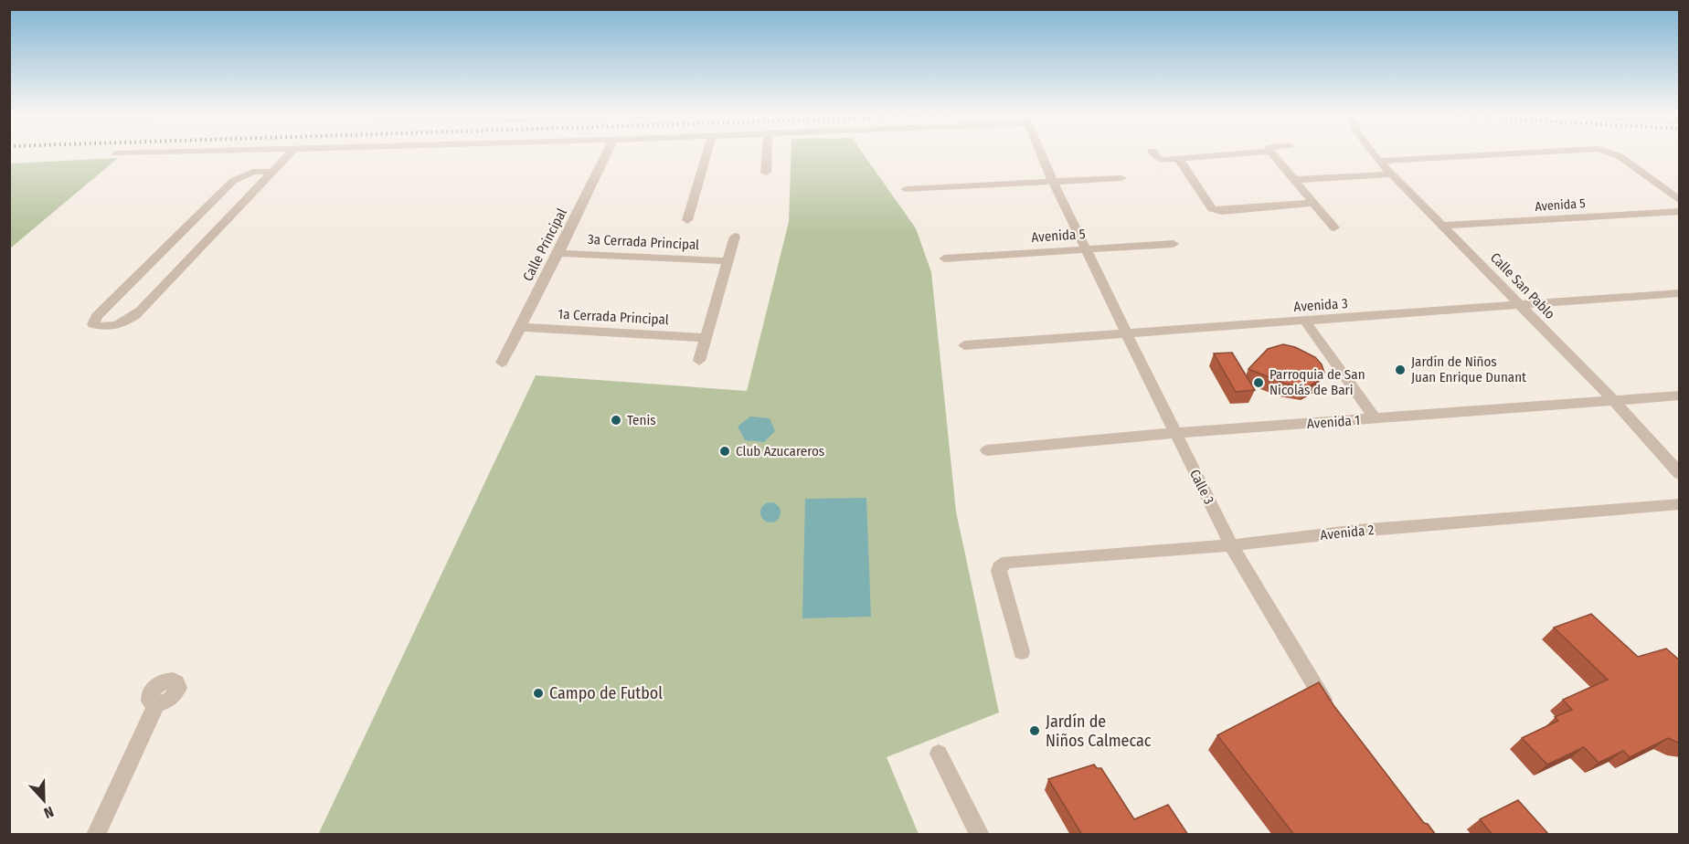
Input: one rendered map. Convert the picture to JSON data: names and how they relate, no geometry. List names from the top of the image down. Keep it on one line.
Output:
{"streets":{"street":["Avenida 5","3a Cerrada Principal","Calle Principal","Calle San Pablo","Avenida 3","1a Cerrada Principal","Avenida 1","Calle 3","Avenida 2"]},"crossings":[["Avenida 5","Calle San Pablo"],["Avenida 5","Calle 3"],["3a Cerrada Principal","Calle Principal"],["Calle Principal","1a Cerrada Principal"],["Calle San Pablo","Avenida 3"],["Calle San Pablo","Avenida 1"],["Avenida 3","Calle 3"],["Avenida 1","Calle 3"],["Calle 3","Avenida 2"]],"places":["Jardín de Niños Juan Enrique Dunant","Parroquia de San Nicolás de Bari","Tenis","Club Azucareros","Campo de Futbol","Jardín de Niños Calmecac"],"north":"bottom"}
